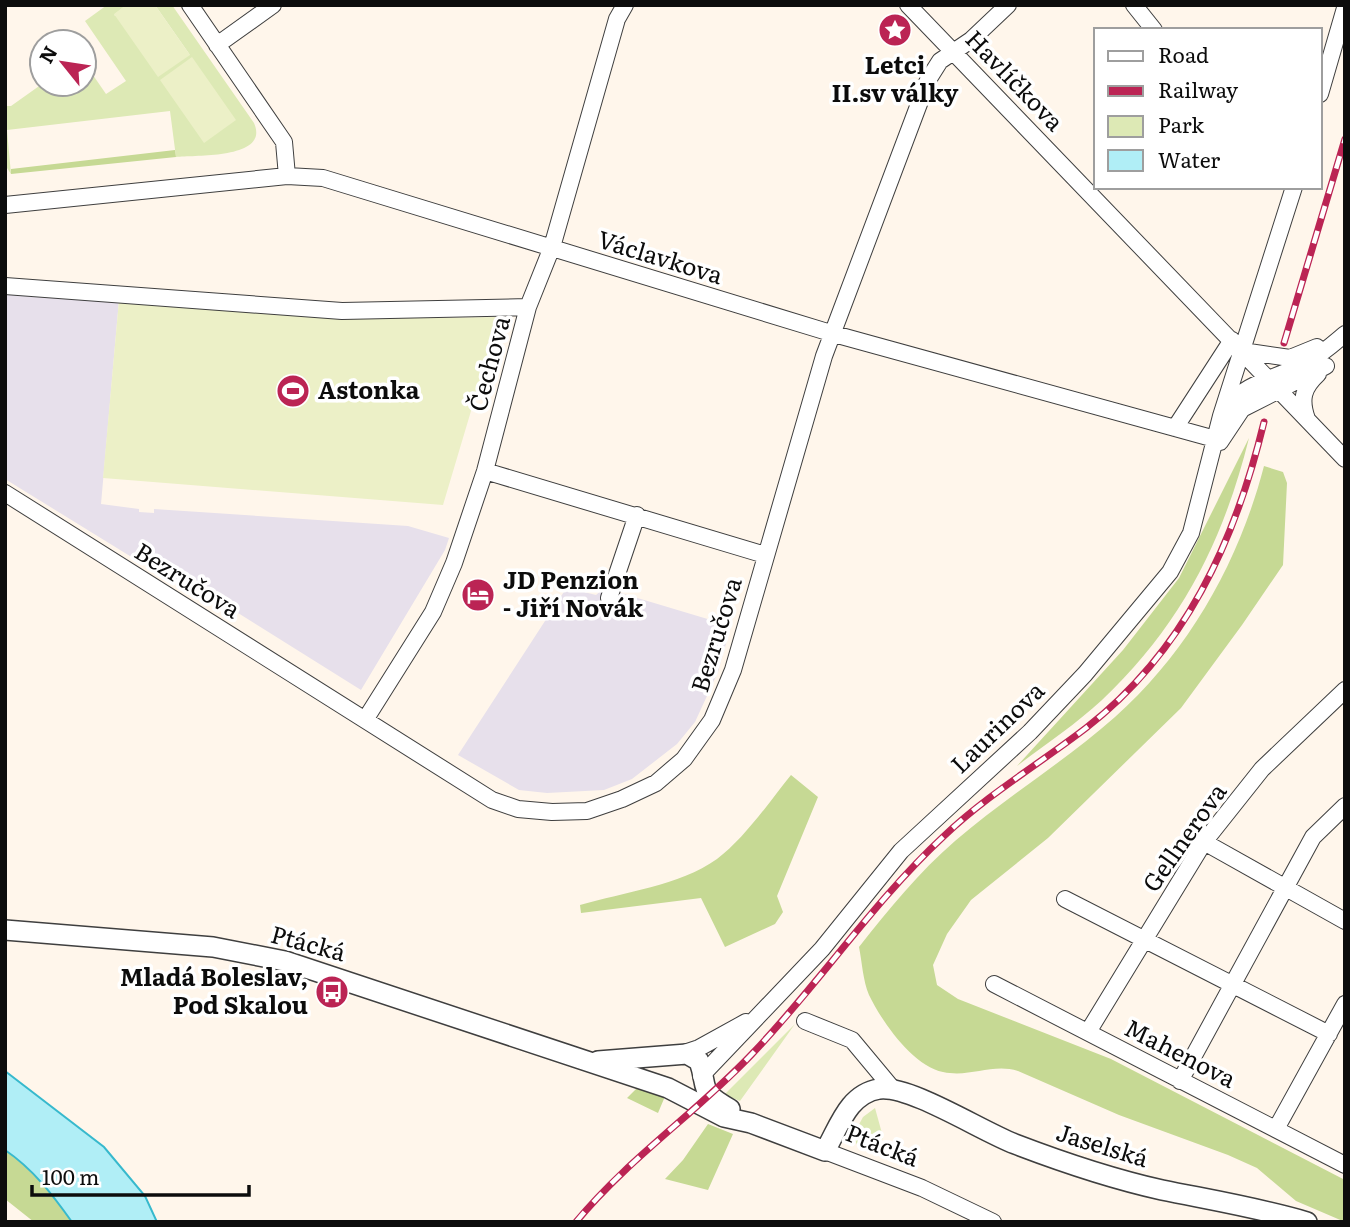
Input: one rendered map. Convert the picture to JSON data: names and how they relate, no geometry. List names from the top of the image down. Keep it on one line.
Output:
{"streets":{"street":["Havlíčkova","Václavkova","Čechova","Bezručova","Laurinova","Gellnerova","Ptácká","Mahenova","Jaselská"]},"crossings":[["Havlíčkova","Bezručova"],["Havlíčkova","Laurinova"],["Václavkova","Čechova"],["Václavkova","Bezručova"],["Václavkova","Laurinova"],["Čechova","Bezručova"],["Laurinova","Ptácká"],["Gellnerova","Mahenova"]],"places":{"place":["Letci II.sv války"],"sports":["Astonka"],"hotel":["JD Penzion - Jiří Novák"],"bus stop":["Mladá Boleslav, Pod Skalou"]},"legend":["Road","Railway","Park","Water"],"scale_bar":"100 m","north":"top left"}
